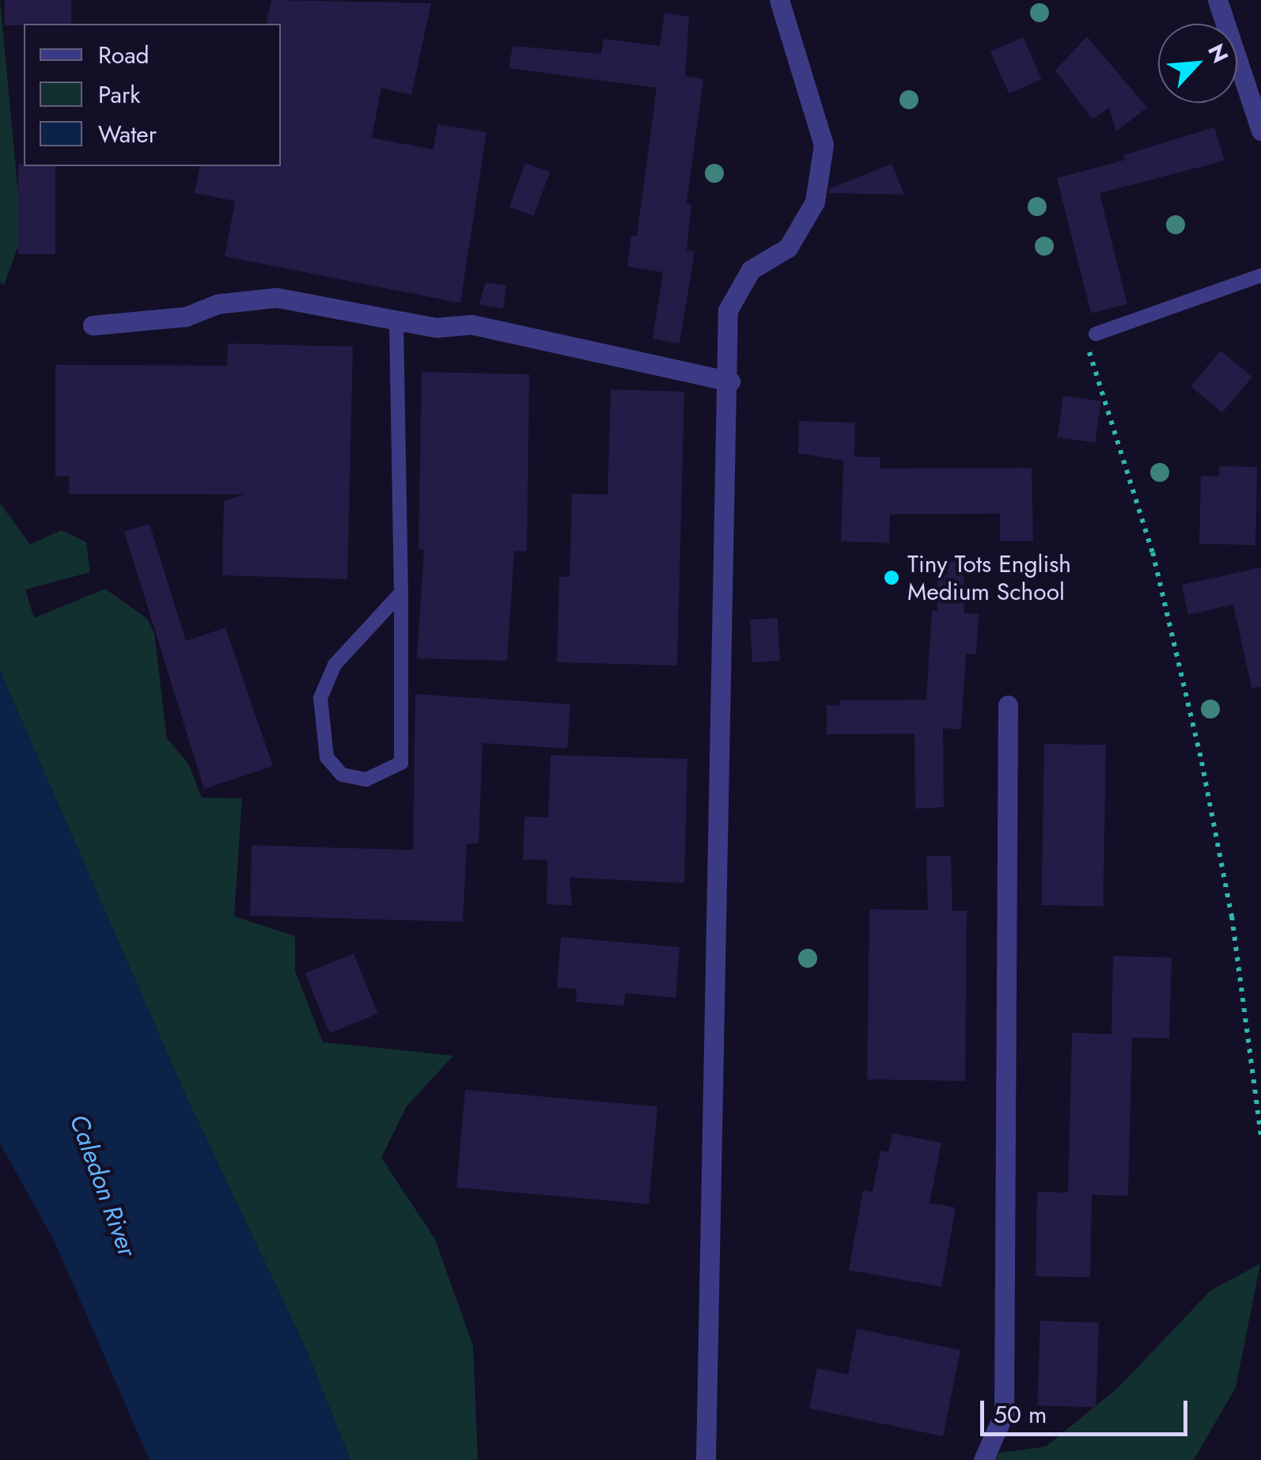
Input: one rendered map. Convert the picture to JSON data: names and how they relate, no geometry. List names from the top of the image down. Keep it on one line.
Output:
{"water":["Caledon River"],"places":["Tiny Tots English Medium School"],"legend":["Road","Park","Water"],"scale_bar":"50 m","north":"top right"}
